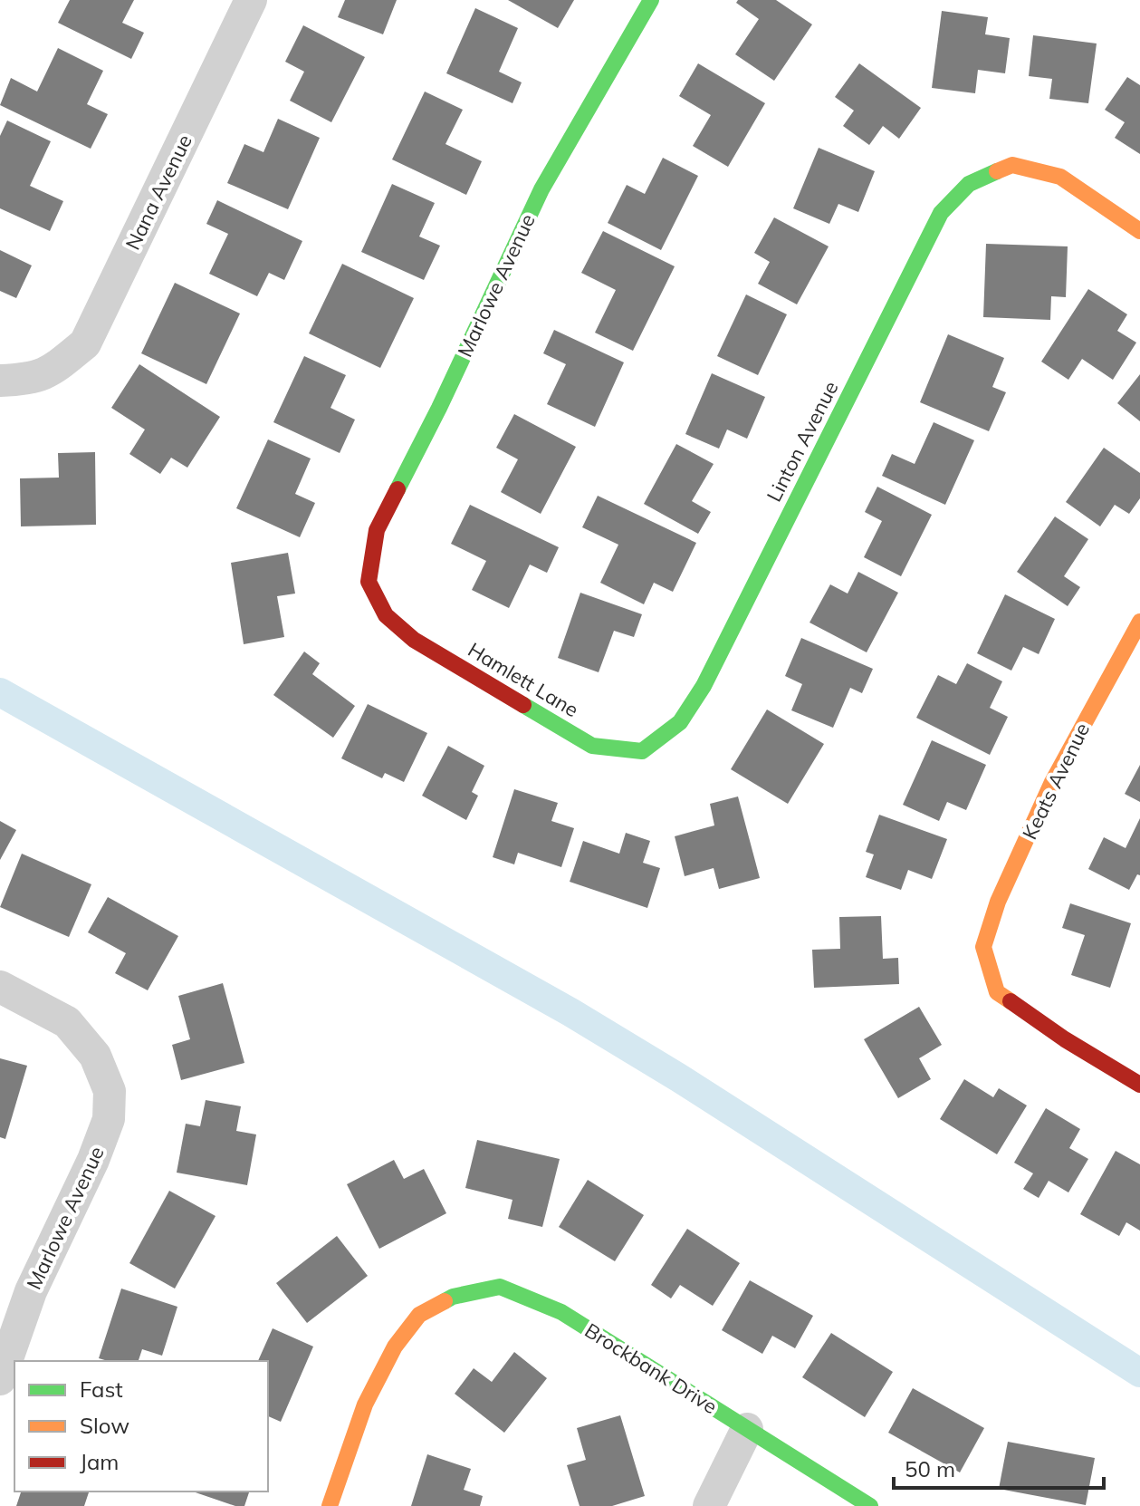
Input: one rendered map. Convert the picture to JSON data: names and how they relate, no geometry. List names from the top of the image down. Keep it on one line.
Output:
{"streets":{"street":["Nana Avenue","Marlowe Avenue","Linton Avenue","Hamlett Lane","Keats Avenue","Brockbank Drive"]},"crossings":[["Marlowe Avenue","Hamlett Lane"],["Linton Avenue","Hamlett Lane"]],"legend":["Fast","Slow","Jam"],"scale_bar":"50 m"}
